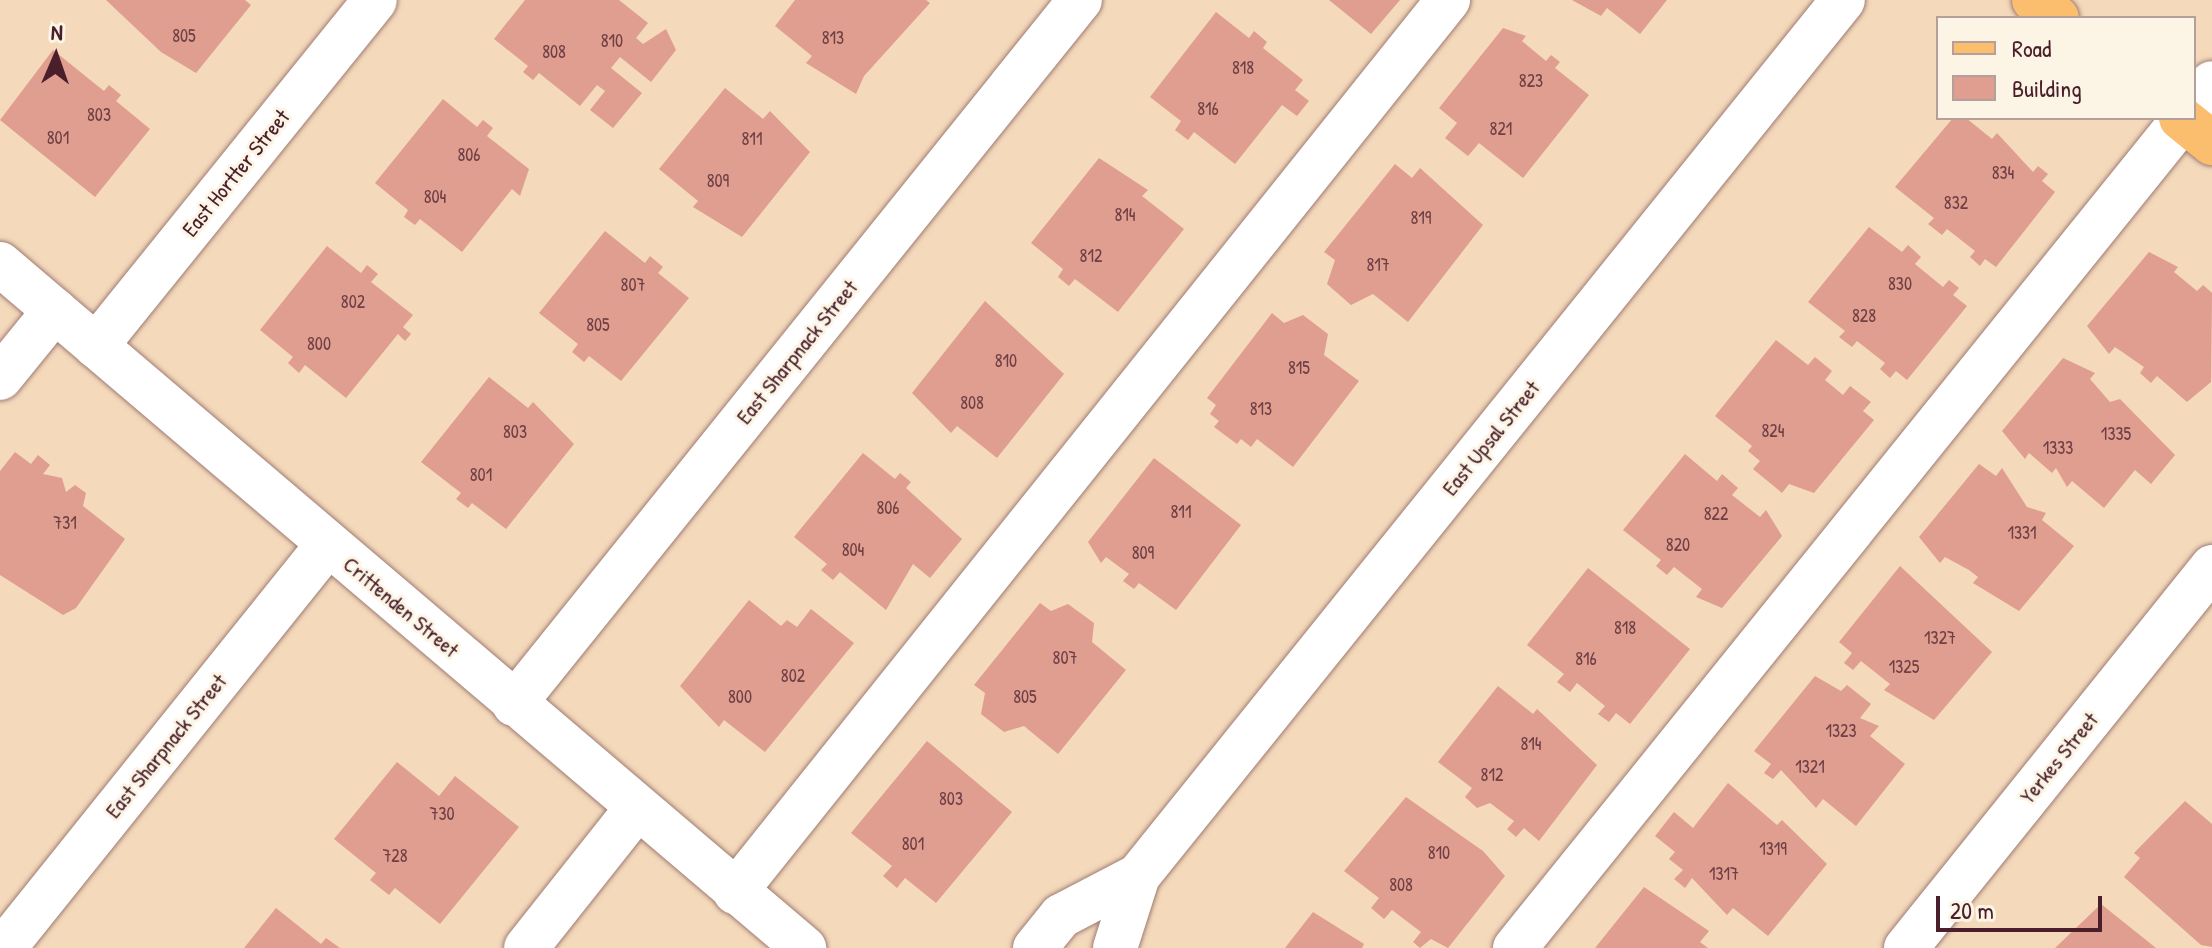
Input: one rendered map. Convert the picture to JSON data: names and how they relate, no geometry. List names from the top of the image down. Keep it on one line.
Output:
{"streets":{"street":["East Hortter Street","East Sharpnack Street","East Upsal Street","Crittenden Street","Yerkes Street"]},"crossings":[["East Hortter Street","Crittenden Street"],["East Sharpnack Street","Crittenden Street"]],"house_numbers":["805","813","810","808","818","823","816","803","821","801","811","806","834","809","804","832","814","819","812","817","830","807","802","828","805","800","810","815","808","813","824","803","1335","1333","801","806","811","822","731","1331","820","804","809","818","1327","807","816","1325","802","800","805","1323","814","1321","812","803","730","801","1319","810","728","1317","808"],"legend":["Road","Building"],"scale_bar":"20 m","north":"top"}
